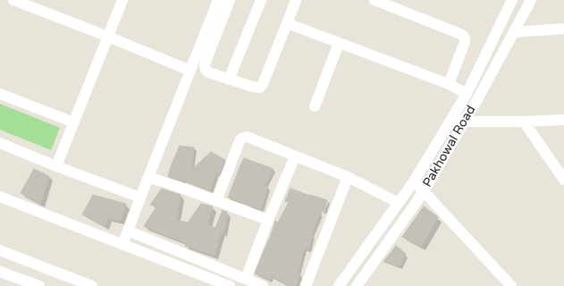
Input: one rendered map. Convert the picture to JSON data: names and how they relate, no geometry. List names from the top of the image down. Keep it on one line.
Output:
{"streets":{"street":["Pakhowal Road"]}}
